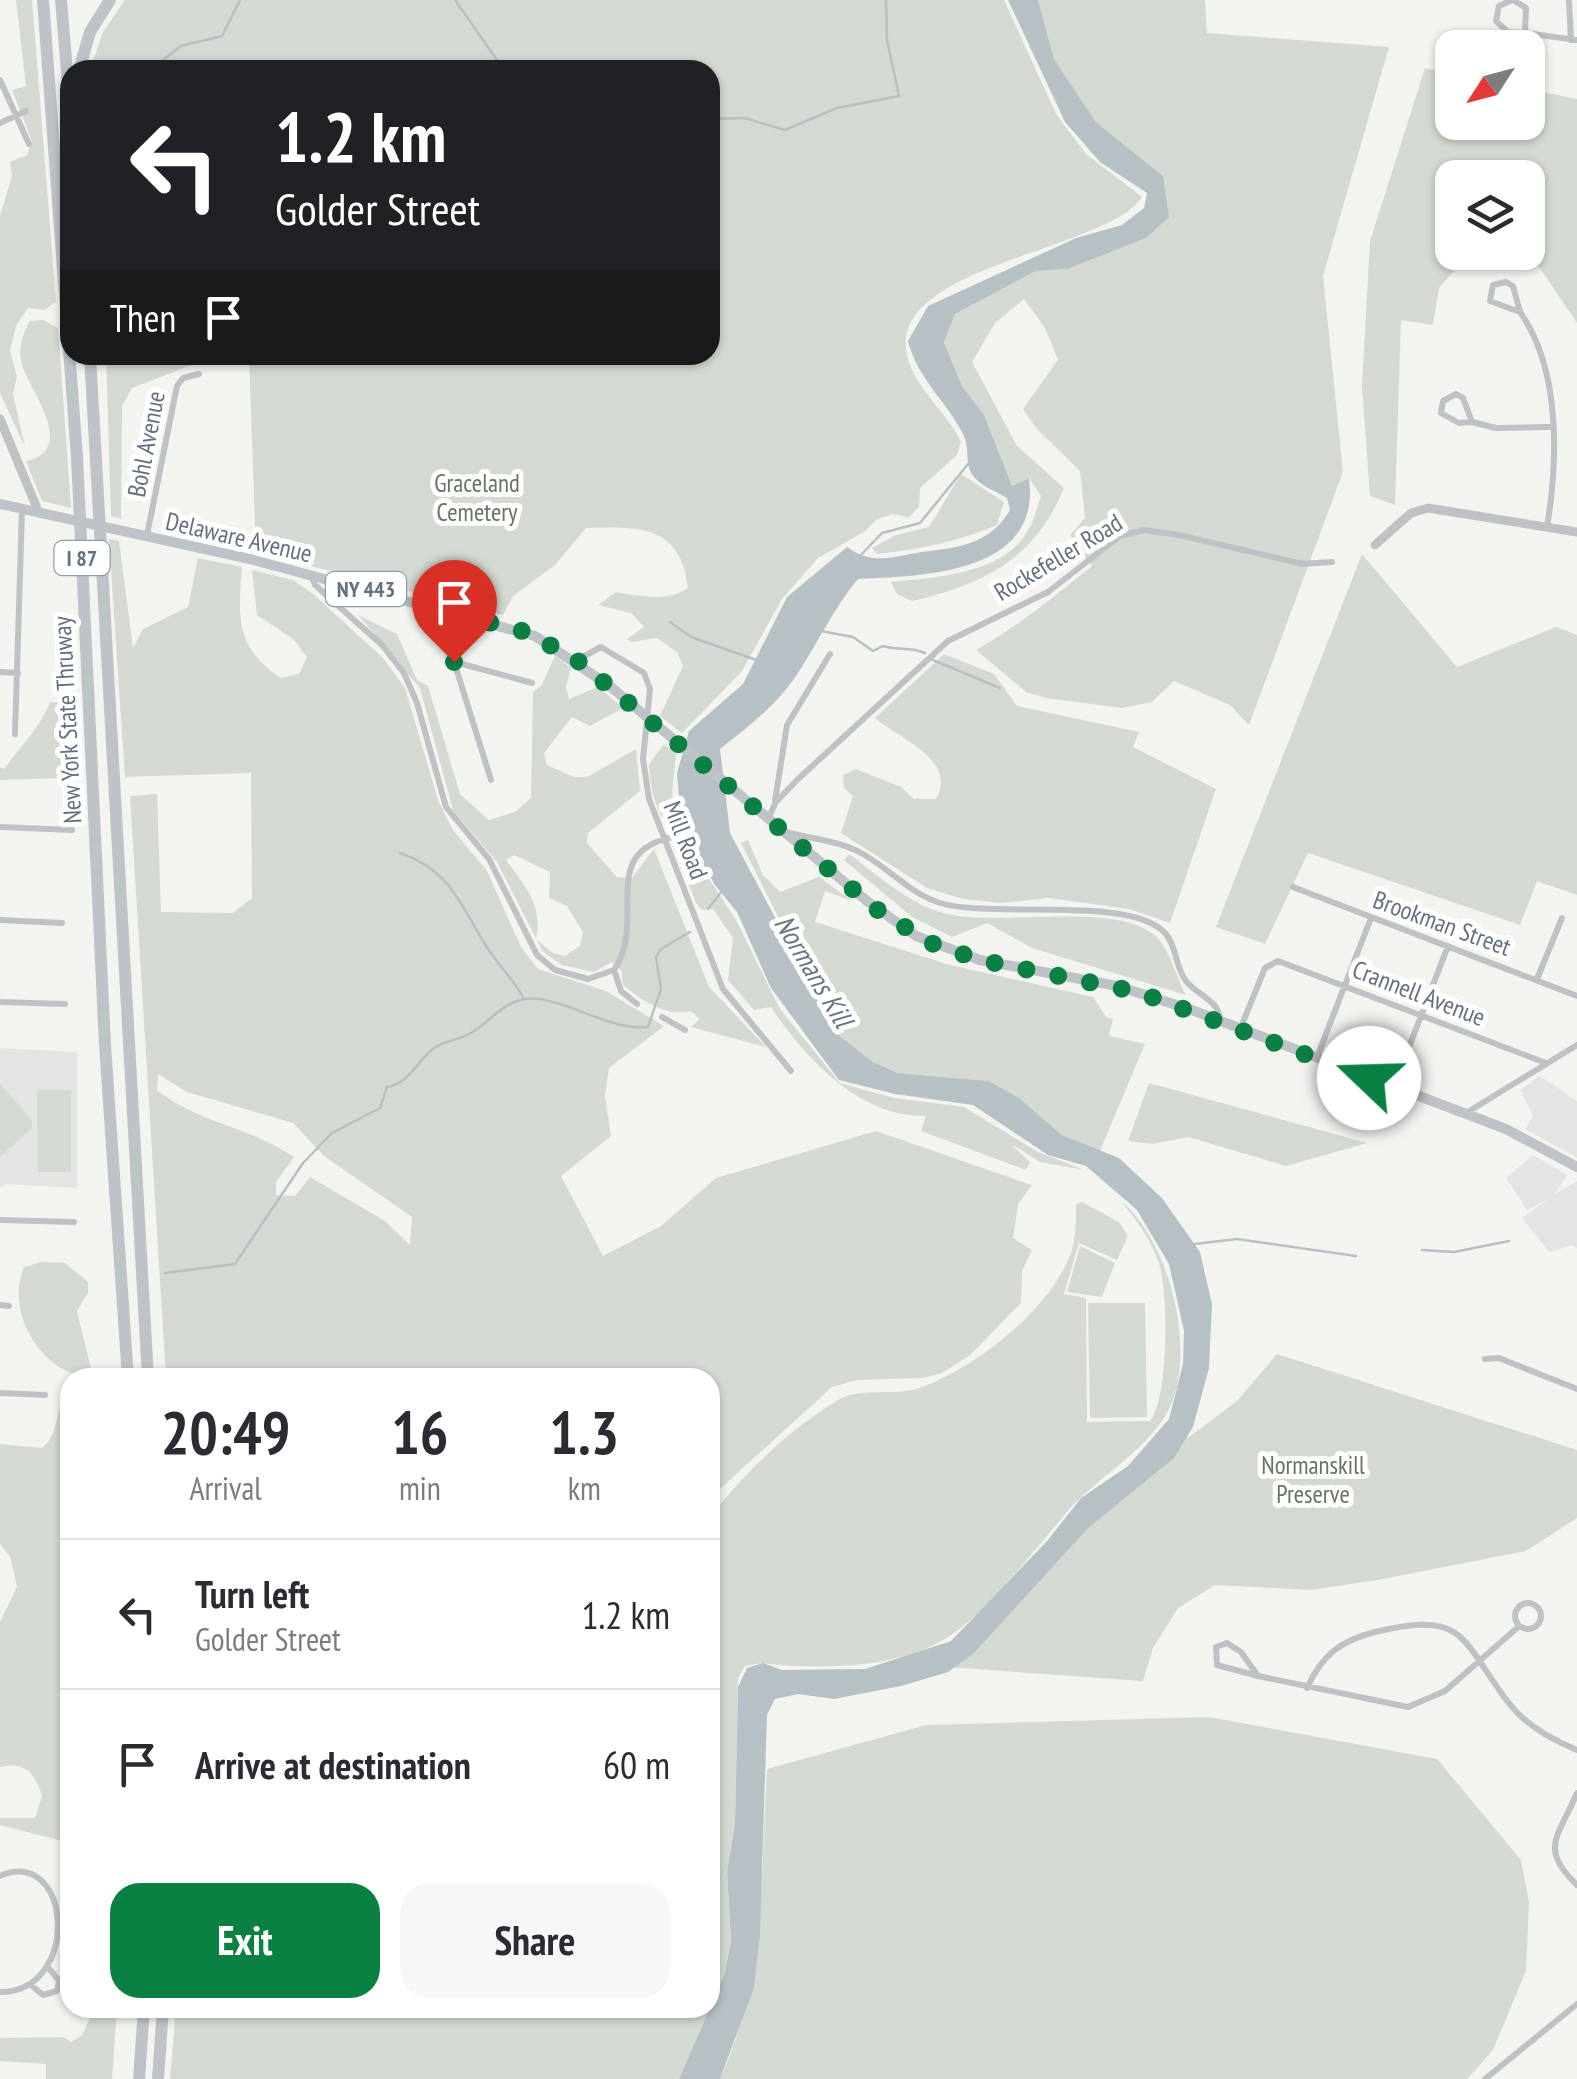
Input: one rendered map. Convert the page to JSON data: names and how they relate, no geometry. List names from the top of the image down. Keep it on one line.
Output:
{"streets":{"highway":["I 87","New York State Thruway"],"main road":["Delaware Avenue","NY 443"],"street":["Bohl Avenue","Rockefeller Road","Mill Road","Brookman Street","Crannell Avenue"]},"crossings":[["Bohl Avenue","Delaware Avenue"],["Delaware Avenue","Mill Road"],["Delaware Avenue","Crannell Avenue"]],"water":["Normans Kill"],"parks":["Graceland Cemetery","Normanskill Preserve"],"north":"bottom left","page":{"turn":["1.2 km","Golder Street"],"then":"Then","eta":["20:49","Arrival","16","min","1.3","km"],"list":[{"name":"Turn left","note":"Golder Street","value":"1.2 km"},{"name":"Arrive at destination","value":"60 m"}],"buttons":["Exit","Share"]}}
